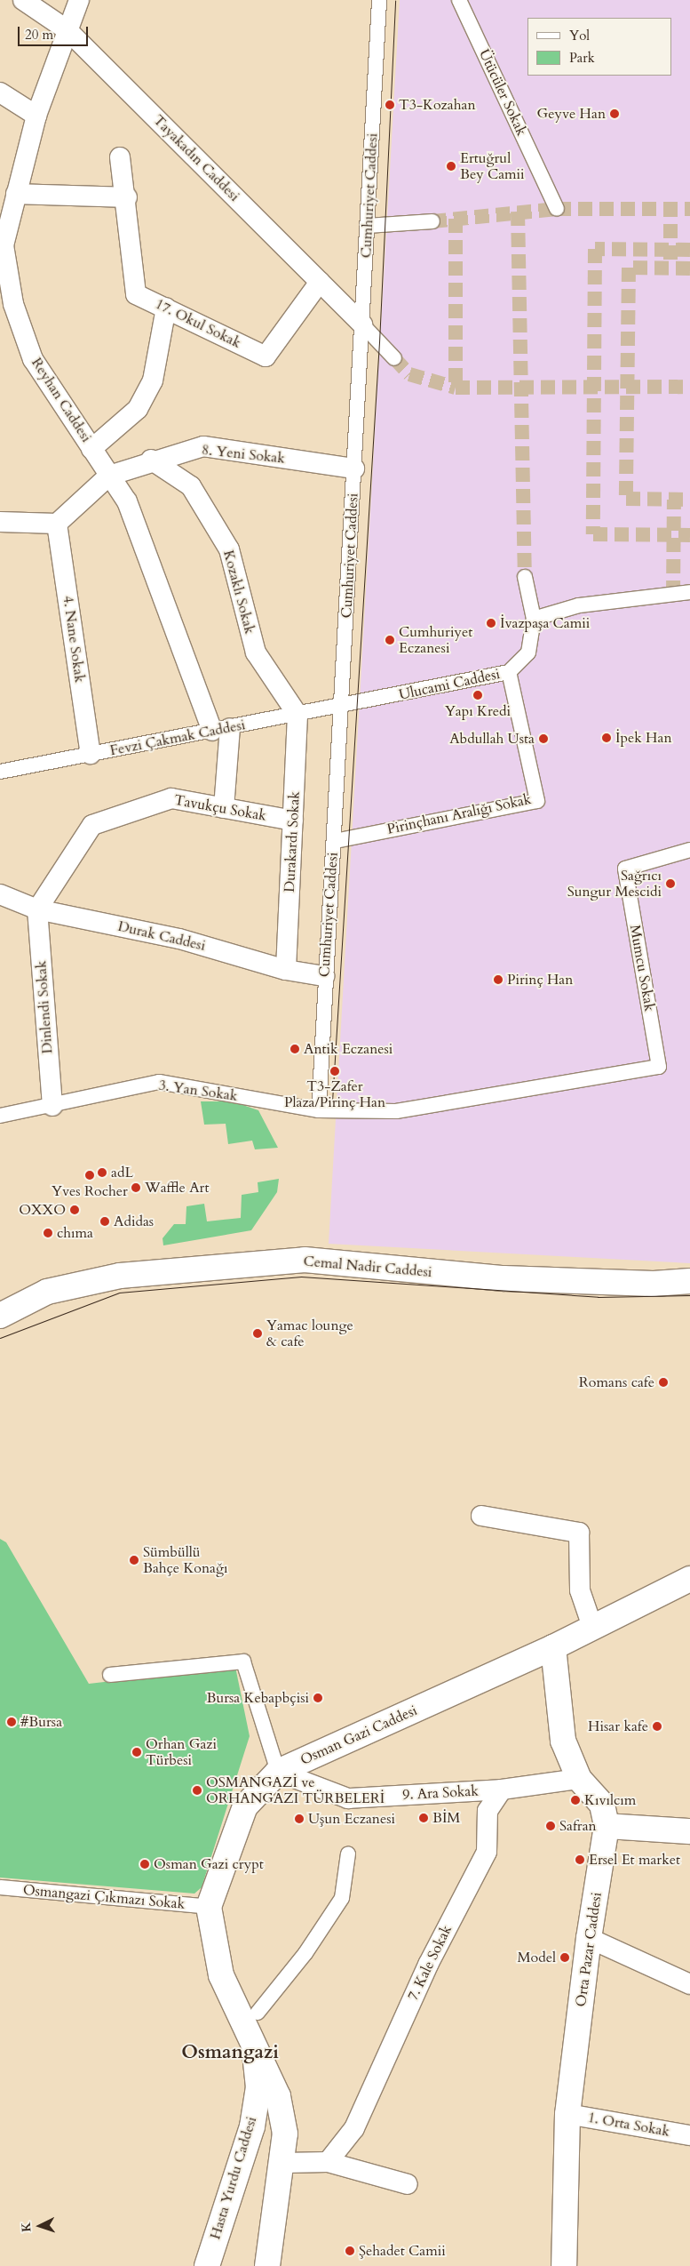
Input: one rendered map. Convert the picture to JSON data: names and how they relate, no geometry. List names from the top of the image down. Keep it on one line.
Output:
{"streets":{"main road":["Cemal Nadir Caddesi","Osman Gazi Caddesi","Orta Pazar Caddesi","Hasta Yurdu Caddesi"],"street":["Ütücüler Sokak","Tayakadın Caddesi","Cumhuriyet Caddesi","17. Okul Sokak","Reyhan Caddesi","8. Yeni Sokak","Kozaklı Sokak","4. Nane Sokak","Ulucami Caddesi","Fevzi Çakmak Caddesi","Tavukçu Sokak","Pirinçhanı Aralığı Sokak","Durakardı Sokak","Durak Caddesi","Mumcu Sokak","Dinlendi Sokak","3. Yan Sokak","9. Ara Sokak","Osmangazi Çıkmazı Sokak","7. Kale Sokak","1. Orta Sokak"]},"crossings":[["Tayakadın Caddesi","Cumhuriyet Caddesi"],["Tayakadın Caddesi","17. Okul Sokak"],["Tayakadın Caddesi","Reyhan Caddesi"],["Cumhuriyet Caddesi","8. Yeni Sokak"],["Cumhuriyet Caddesi","Ulucami Caddesi"],["Cumhuriyet Caddesi","Fevzi Çakmak Caddesi"],["Cumhuriyet Caddesi","Pirinçhanı Aralığı Sokak"],["Cumhuriyet Caddesi","Durak Caddesi"],["Cumhuriyet Caddesi","3. Yan Sokak"],["Reyhan Caddesi","8. Yeni Sokak"],["Reyhan Caddesi","Fevzi Çakmak Caddesi"],["8. Yeni Sokak","Kozaklı Sokak"],["Kozaklı Sokak","Fevzi Çakmak Caddesi"],["Kozaklı Sokak","Durakardı Sokak"],["4. Nane Sokak","Fevzi Çakmak Caddesi"],["Ulucami Caddesi","Fevzi Çakmak Caddesi"],["Ulucami Caddesi","Pirinçhanı Aralığı Sokak"],["Fevzi Çakmak Caddesi","Durakardı Sokak"],["Tavukçu Sokak","Durakardı Sokak"],["Tavukçu Sokak","Durak Caddesi"],["Tavukçu Sokak","Dinlendi Sokak"],["Durakardı Sokak","Durak Caddesi"],["Durak Caddesi","Dinlendi Sokak"],["Mumcu Sokak","3. Yan Sokak"],["Dinlendi Sokak","3. Yan Sokak"],["Osman Gazi Caddesi","9. Ara Sokak"],["Osman Gazi Caddesi","Osmangazi Çıkmazı Sokak"],["Osman Gazi Caddesi","Orta Pazar Caddesi"],["9. Ara Sokak","7. Kale Sokak"],["Orta Pazar Caddesi","1. Orta Sokak"]],"districts":["Osmangazi"],"places":["T3-Kozahan","Geyve Han","Ertuğrul Bey Camii","İvazpaşa Camii","Cumhuriyet Eczanesi","Yapı Kredi","İpek Han","Abdullah Usta","Sağrıcı Sungur Mescidi","Pirinç Han","Antik Eczanesi","T3-Zafer Plaza/Pirinç Han","adL","Yves Rocher","Waffle Art","OXXO","Adidas","chıma","Yamac lounge & cafe","Romans cafe","Sümbüllü Bahçe Konağı","Bursa Kebapbçisi","#Bursa","Hisar kafe","Orhan Gazi Türbesi","OSMANGAZİ ve ORHANGAZI TÜRBELERİ","Kıvılcım","BİM","Uşun Eczanesi","Safran","Ersel Et market","Osman Gazi crypt","Model","Şehadet Camii"],"legend":["Yol","Park"],"scale_bar":"20 m","north":"left"}
